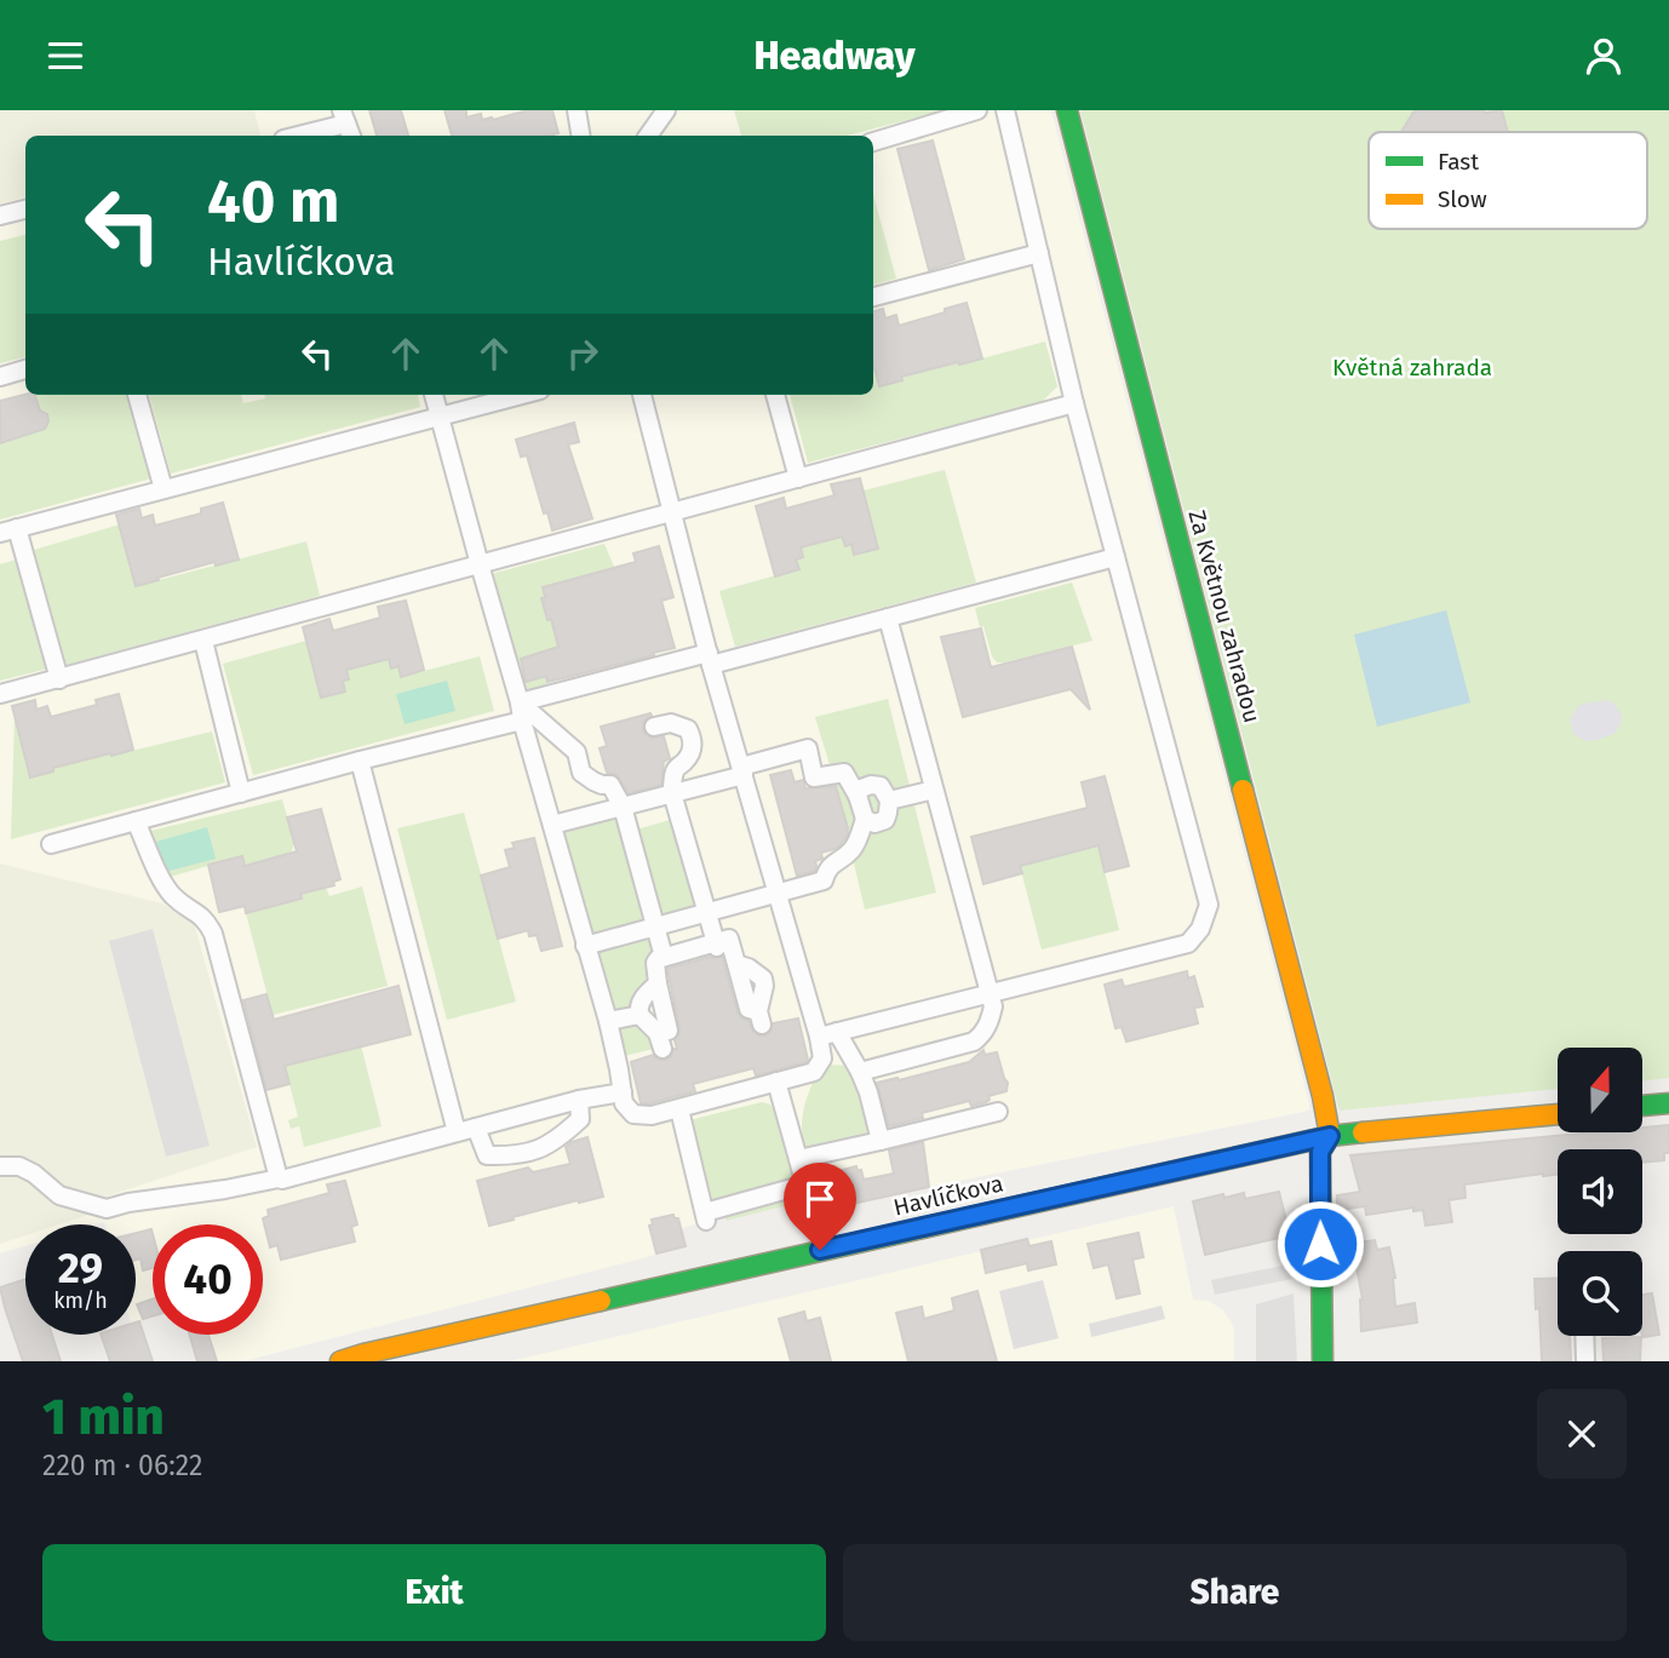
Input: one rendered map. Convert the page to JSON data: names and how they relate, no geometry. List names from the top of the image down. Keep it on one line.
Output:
{"streets":{"street":["Za Květnou zahradou","Havlíčkova"]},"crossings":[["Za Květnou zahradou","Havlíčkova"]],"parks":["Květná zahrada"],"legend":["Fast","Slow"],"north":"top","page":{"header":"Headway","turn":["40 m","Havlíčkova"],"speed":"29 km/h","limit":"40","heading":["1 min","220 m · 06:22"],"buttons":["Exit","Share"]}}
